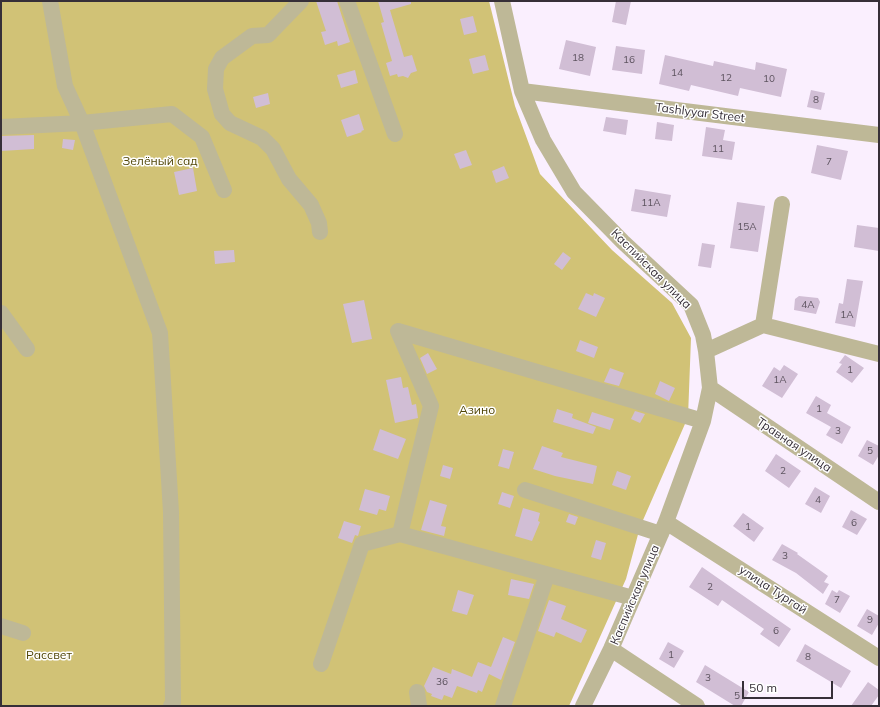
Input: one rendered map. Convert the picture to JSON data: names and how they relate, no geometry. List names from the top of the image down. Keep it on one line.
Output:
{"streets":{"street":["Tashlyyar Street","Каспийская улица","Травная улица","улица Тургай"]},"crossings":[["Tashlyyar Street","Каспийская улица"],["Каспийская улица","Травная улица"],["Каспийская улица","улица Тургай"]],"parks":["Зелёный сад","Азино","Рассвет"],"house_numbers":["18","16","14","12","10","8","11","7","11А","15А","4А","1А","1","1А","1","3","5","2","4","6","1","3","2","7","9","6","1","8","3","36","5"],"scale_bar":"50 m"}
